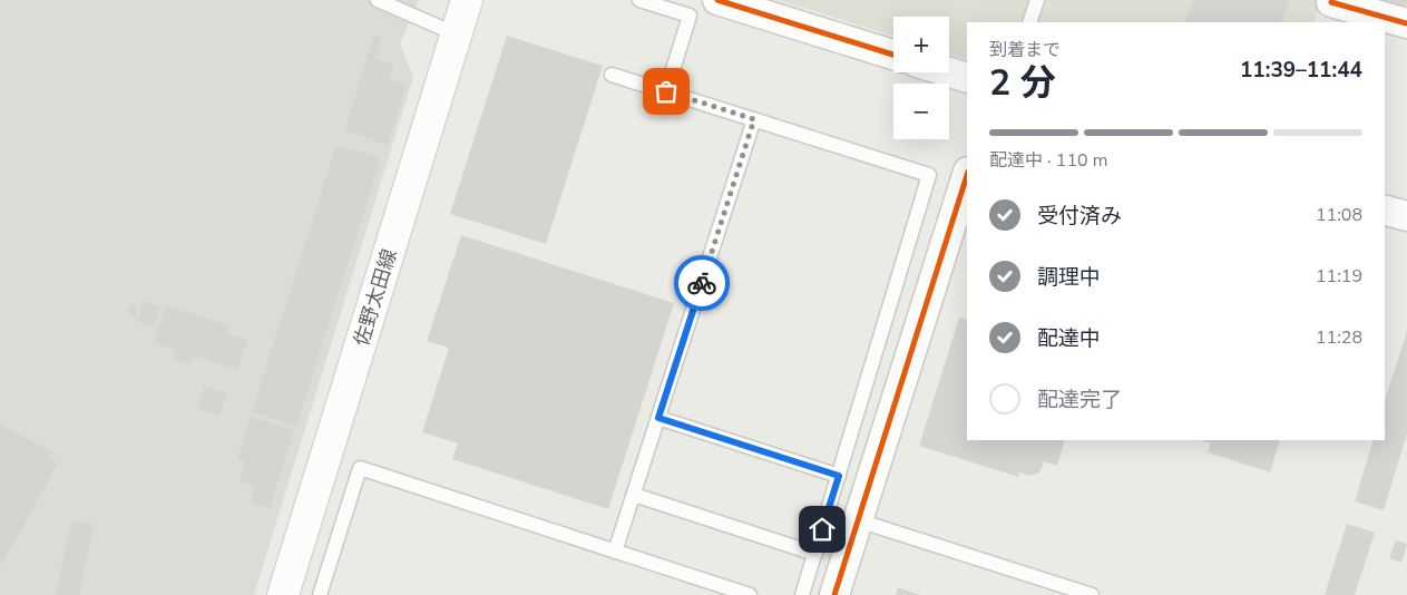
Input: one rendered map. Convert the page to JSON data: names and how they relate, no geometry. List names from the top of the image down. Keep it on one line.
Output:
{"streets":{"main road":["佐野太田線"]},"page":{"map_buttons":["+","−"],"heading":["2 分","到着まで","11:39–11:44"],"bar":"配達中 · 110 m","list":[["受付済み","11:08"],["調理中","11:19"],["配達中","11:28"],"配達完了"]}}
